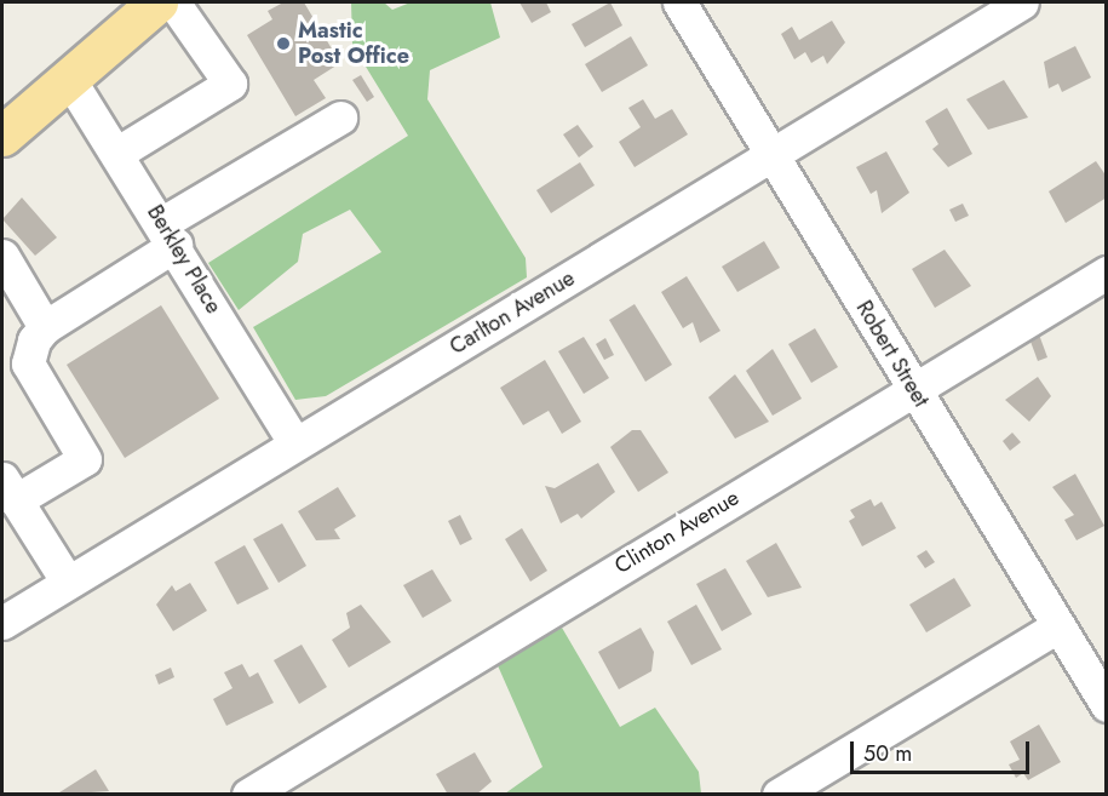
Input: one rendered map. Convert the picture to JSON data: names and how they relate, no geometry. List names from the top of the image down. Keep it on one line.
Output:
{"streets":{"street":["Berkley Place","Carlton Avenue","Robert Street","Clinton Avenue"]},"crossings":[["Berkley Place","Carlton Avenue"],["Carlton Avenue","Robert Street"],["Robert Street","Clinton Avenue"]],"places":["Mastic Post Office"],"scale_bar":"50 m"}
